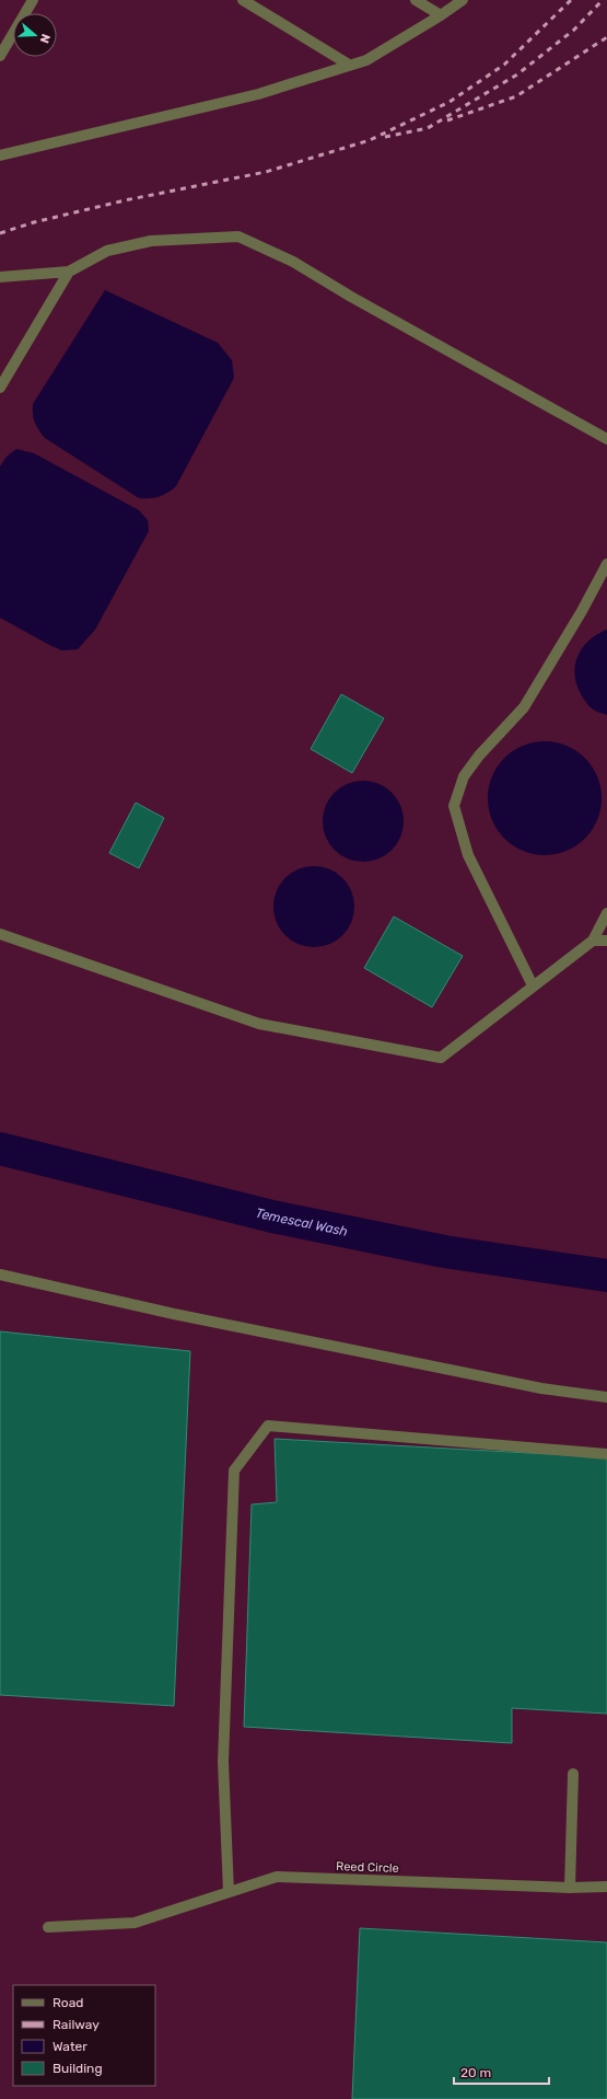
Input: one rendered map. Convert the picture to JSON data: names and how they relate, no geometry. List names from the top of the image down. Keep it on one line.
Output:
{"streets":{"street":["Reed Circle"]},"water":["Temescal Wash"],"legend":["Road","Railway","Water","Building"],"scale_bar":"20 m","north":"right"}
